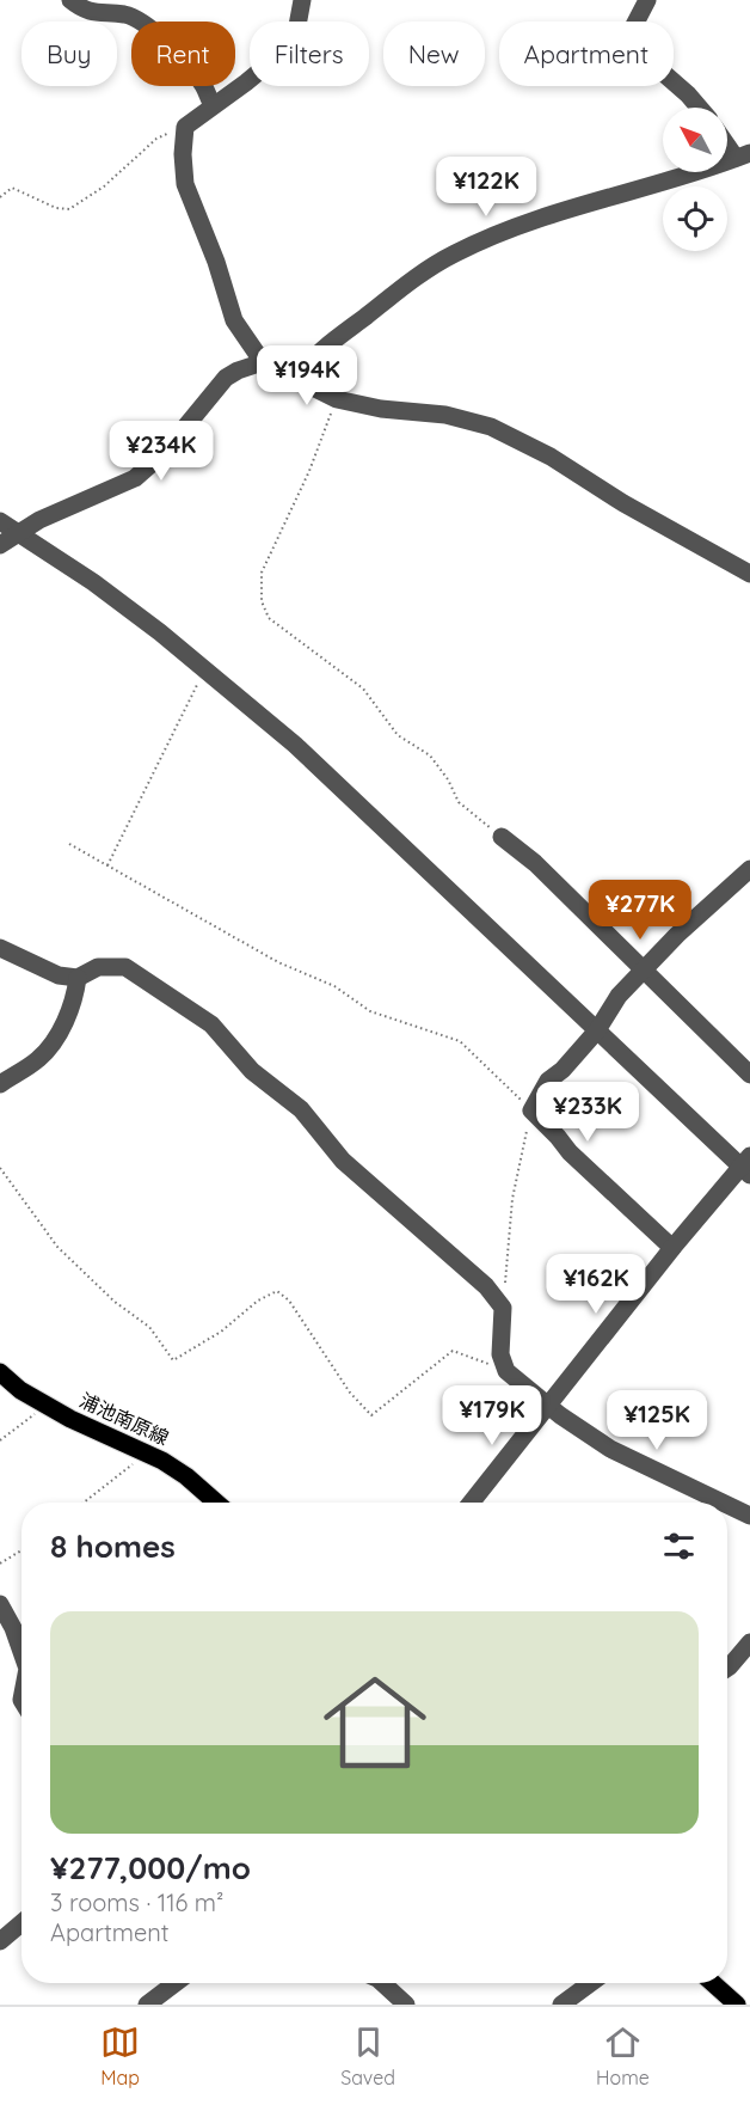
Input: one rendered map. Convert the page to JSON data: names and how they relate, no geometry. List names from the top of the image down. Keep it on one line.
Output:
{"streets":{"main road":["浦池南原線"]},"north":"top left","page":{"chip":["Buy","Rent","Filters","New","Apartment"],"price":["¥122K","¥194K","¥234K","¥277K","¥233K","¥162K","¥179K","¥125K"],"heading":"8 homes","list":[{"name":"¥277,000/mo","note":"3 rooms · 116 m² · Apartment"}],"tabs":["Map","Saved","Home"]}}
